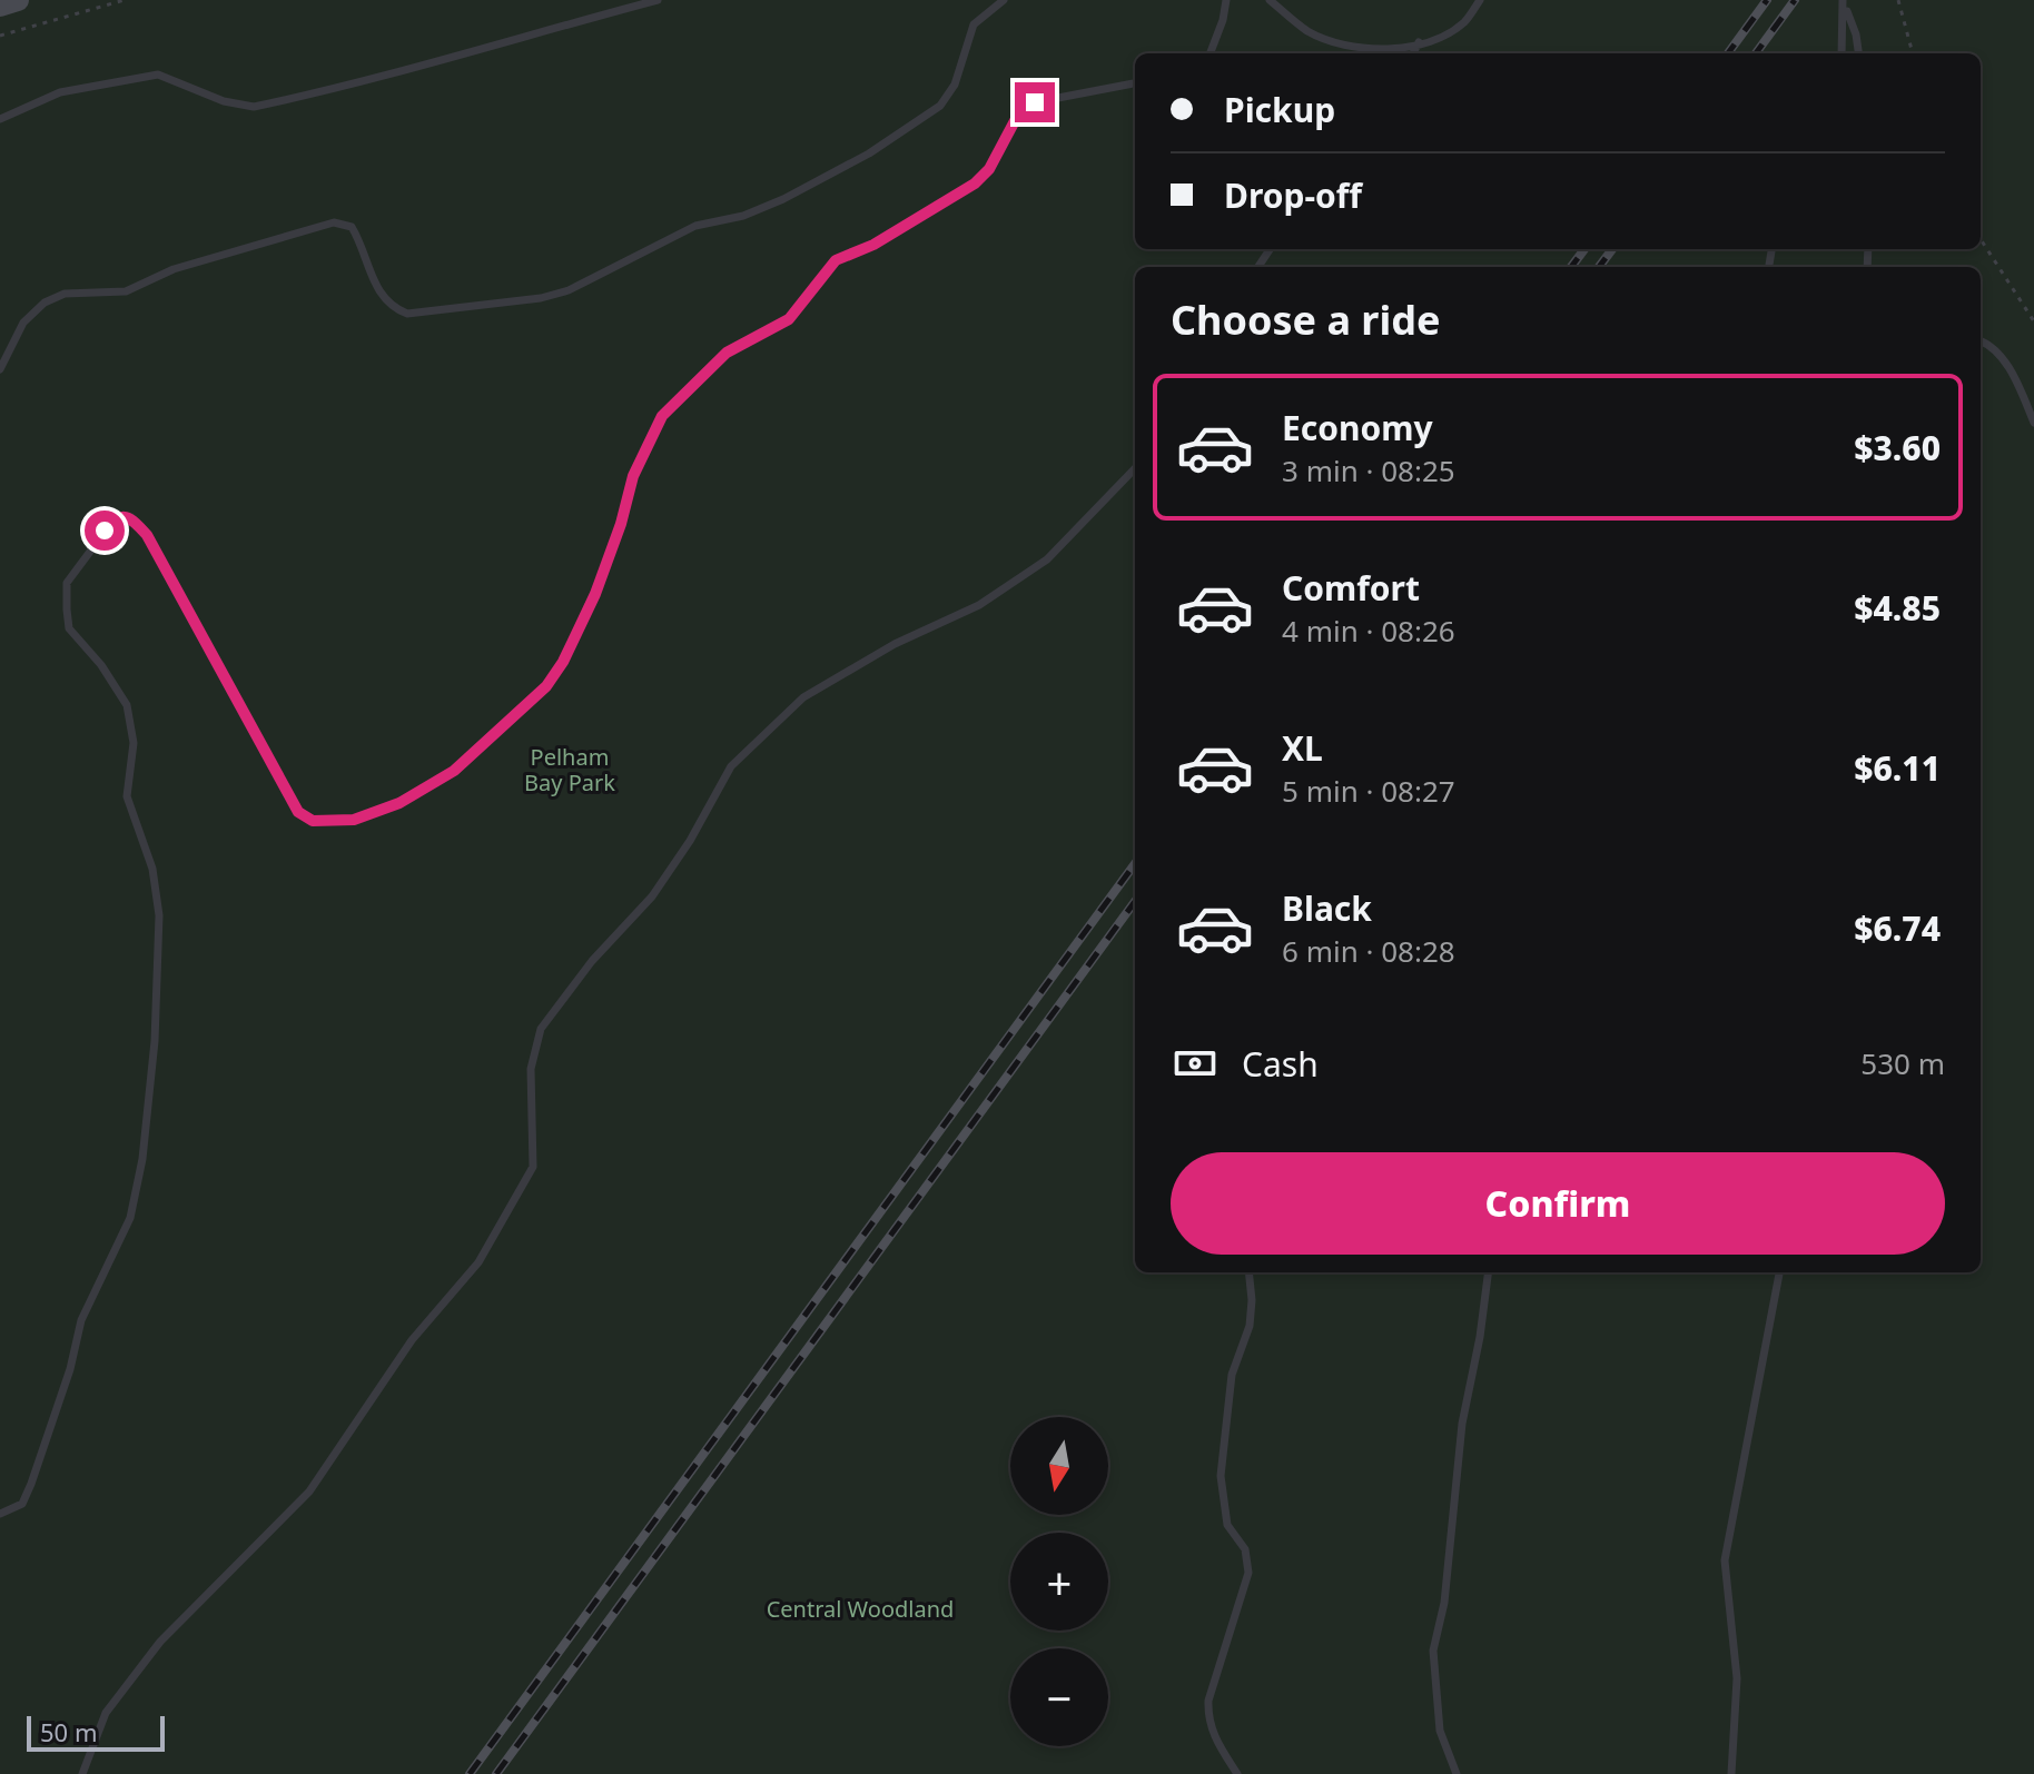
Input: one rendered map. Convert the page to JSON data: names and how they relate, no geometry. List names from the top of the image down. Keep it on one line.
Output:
{"parks":["Pelham Bay Park","Central Woodland"],"scale_bar":"50 m","north":"bottom","page":{"banner":["Pickup","Drop-off"],"heading":"Choose a ride","list":[{"name":"Economy","note":"3 min · 08:25","value":"$3.60"},{"name":"Comfort","note":"4 min · 08:26","value":"$4.85"},{"name":"XL","note":"5 min · 08:27","value":"$6.11"},{"name":"Black","note":"6 min · 08:28","value":"$6.74"}],"pay":["Cash","530 m"],"buttons":"Confirm","map_buttons":["+","−"],"scale":"50 m"}}
